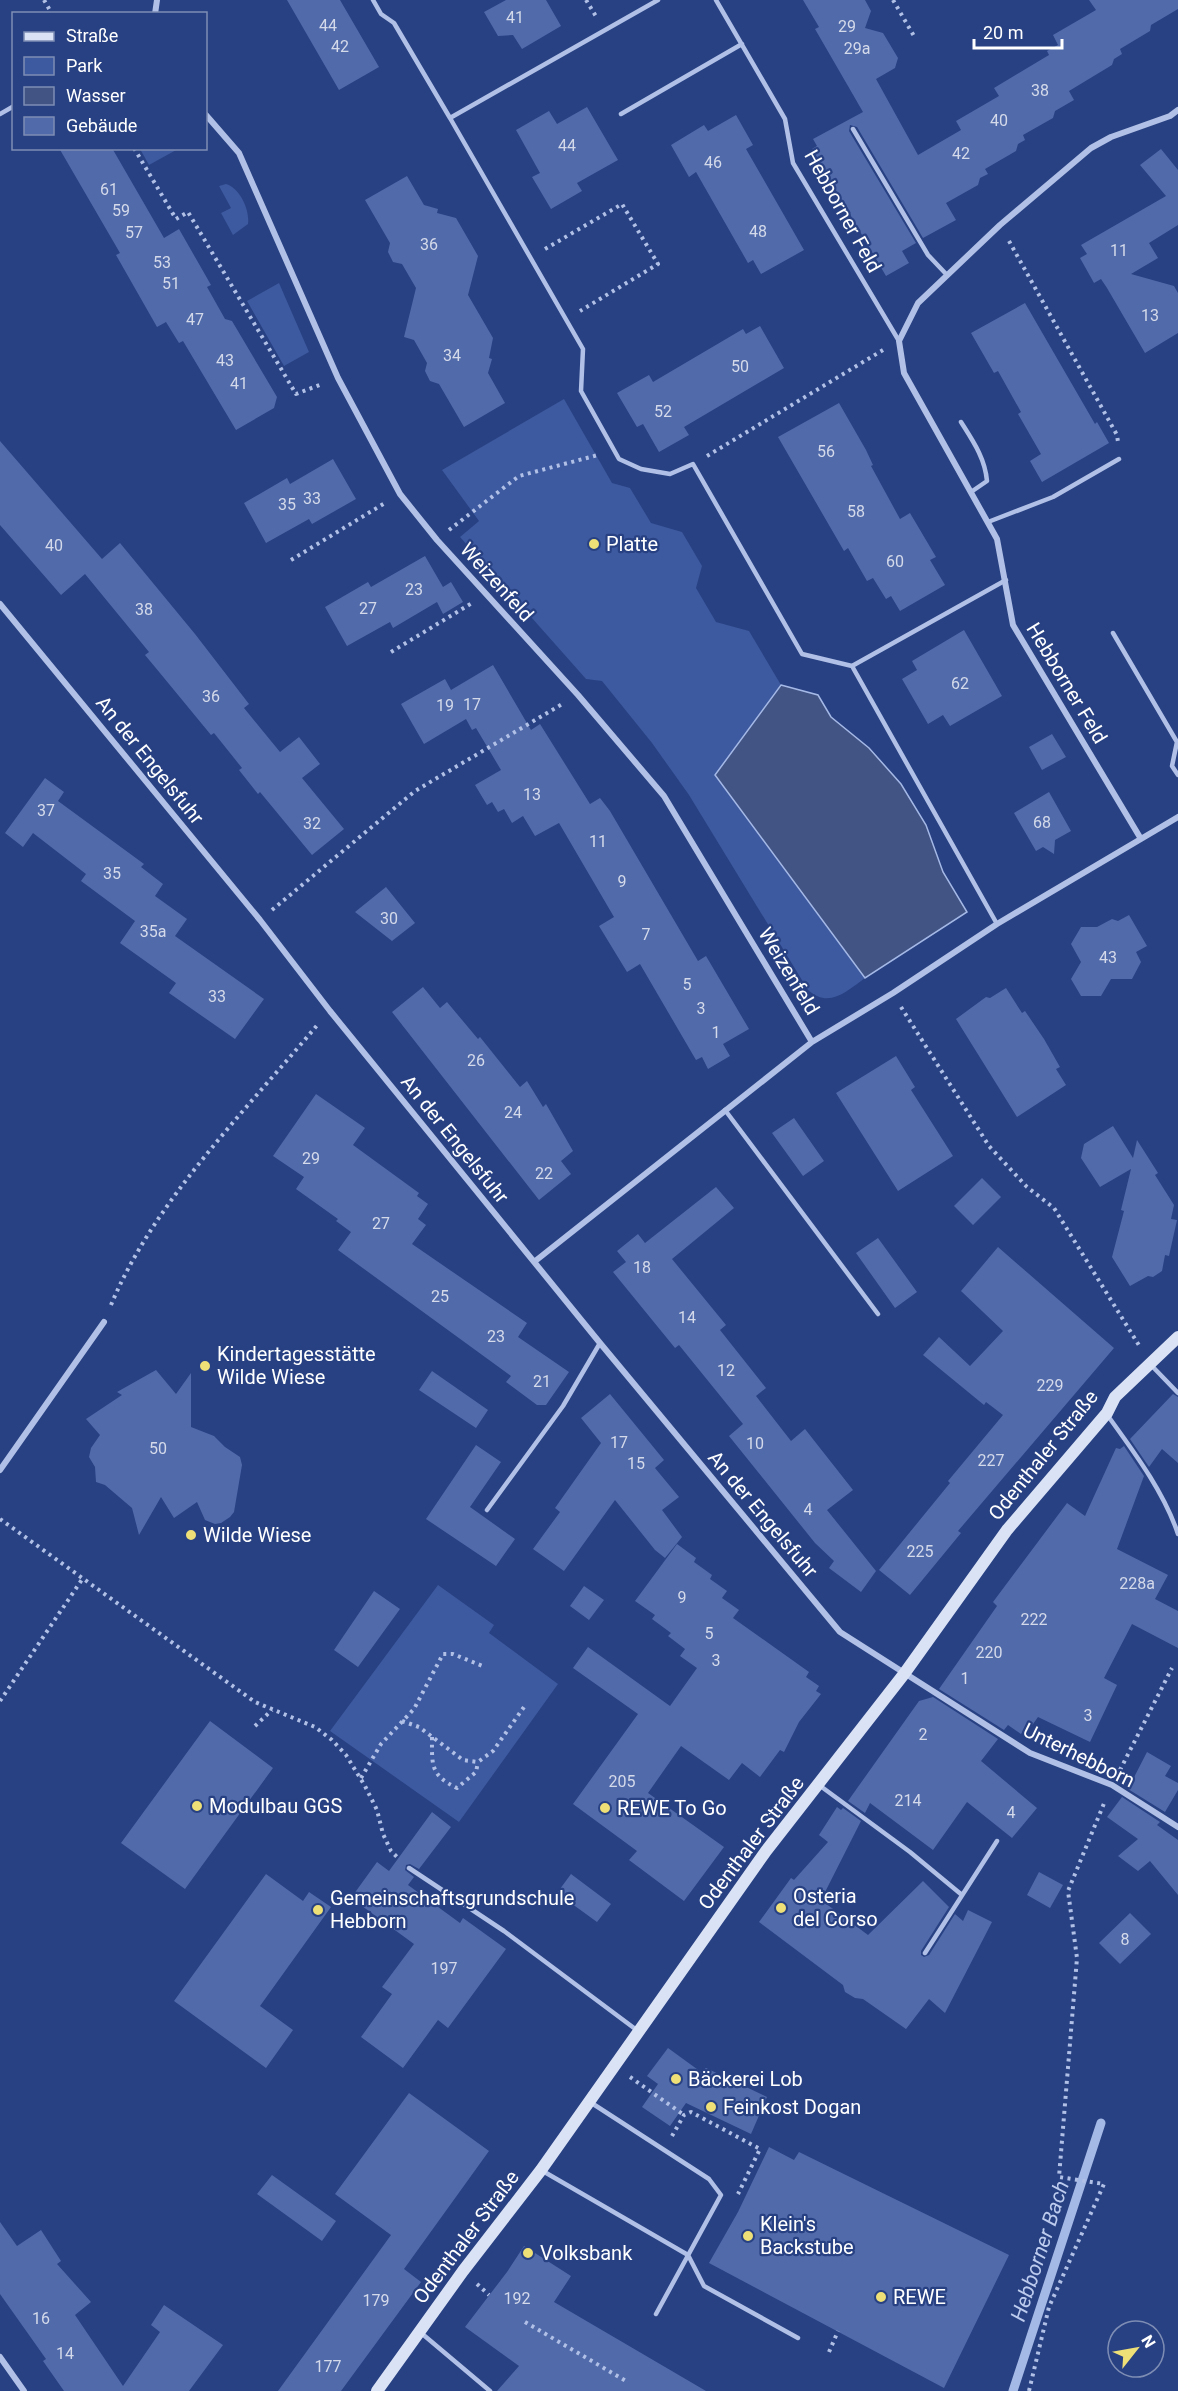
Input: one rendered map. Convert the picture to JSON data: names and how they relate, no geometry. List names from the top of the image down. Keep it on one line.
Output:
{"streets":{"main road":["Odenthaler Straße"],"street":["Hebborner Feld","Weizenfeld","An der Engelsfuhr","Unterhebborn"]},"crossings":[["Weizenfeld","An der Engelsfuhr"],["An der Engelsfuhr","Odenthaler Straße"],["An der Engelsfuhr","Unterhebborn"],["Odenthaler Straße","Unterhebborn"]],"water":["Hebborner Bach"],"places":["Platte","Kindertagesstätte Wilde Wiese","Wilde Wiese","Modulbau GGS","REWE To Go","Osteria del Corso","Gemeinschaftsgrundschule Hebborn","Bäckerei Lob","Feinkost Dogan","Klein's Backstube","Volksbank","REWE"],"house_numbers":["41","44","29","42","29a","38","40","44","42","46","61","59","48","57","36","11","53","51","13","47","34","43","50","41","52","56","33","35","58","40","60","23","27","38","62","36","17","19","13","37","68","32","11","35","9","30","35a","7","43","5","33","3","1","26","24","29","22","27","18","25","14","23","12","21","229","17","10","50","227","15","4","225","228a","9","222","5","220","3","1","3","2","205","214","4","8","197","192","179","16","14","177"],"legend":["Straße","Park","Wasser","Gebäude"],"scale_bar":"20 m","north":"top right"}
